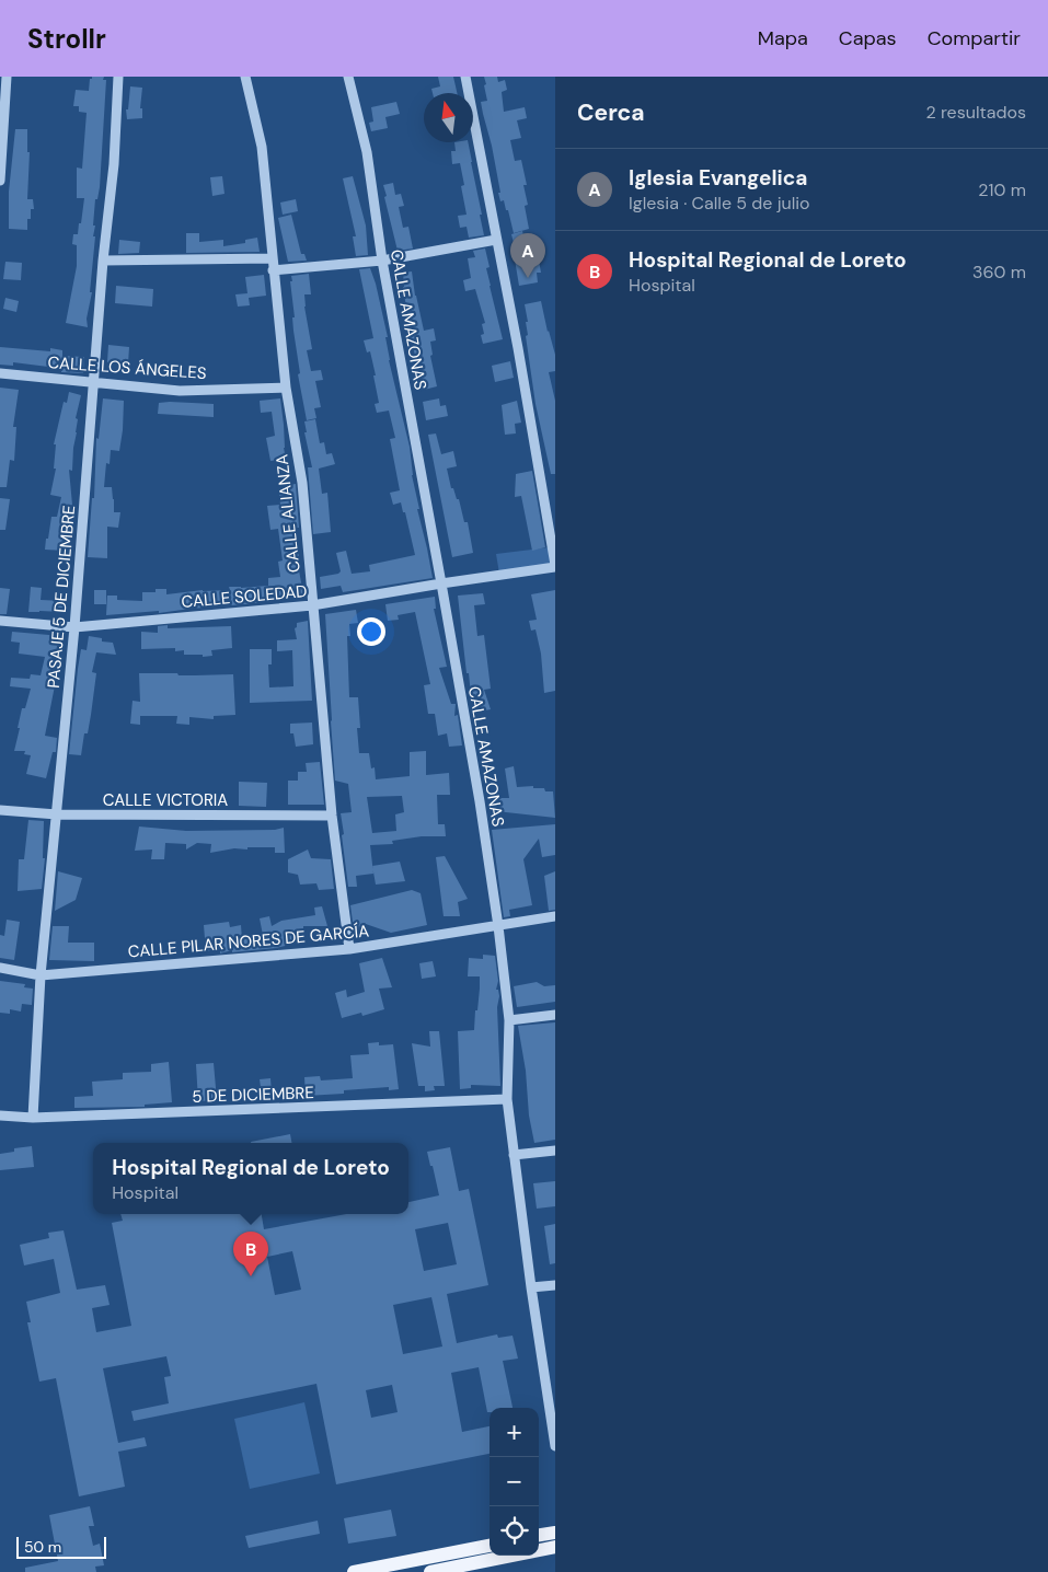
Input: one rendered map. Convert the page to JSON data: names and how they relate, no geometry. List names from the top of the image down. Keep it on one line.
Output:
{"streets":{"street":["CALLE AMAZONAS","CALLE LOS ÁNGELES","CALLE ALIANZA","PASAJE 5 DE DICIEMBRE","CALLE SOLEDAD","CALLE VICTORIA","CALLE PILAR NORES DE GARCÍA","5 DE DICIEMBRE"]},"crossings":[["CALLE AMAZONAS","CALLE SOLEDAD"],["CALLE AMAZONAS","CALLE PILAR NORES DE GARCÍA"],["CALLE AMAZONAS","5 DE DICIEMBRE"],["CALLE LOS ÁNGELES","CALLE ALIANZA"],["CALLE LOS ÁNGELES","PASAJE 5 DE DICIEMBRE"],["CALLE ALIANZA","CALLE SOLEDAD"],["CALLE ALIANZA","CALLE VICTORIA"],["CALLE ALIANZA","CALLE PILAR NORES DE GARCÍA"],["PASAJE 5 DE DICIEMBRE","CALLE SOLEDAD"],["PASAJE 5 DE DICIEMBRE","CALLE VICTORIA"],["PASAJE 5 DE DICIEMBRE","CALLE PILAR NORES DE GARCÍA"],["PASAJE 5 DE DICIEMBRE","5 DE DICIEMBRE"]],"scale_bar":"50 m","north":"top","page":{"header":"Strollr","nav":["Mapa","Capas","Compartir"],"heading":["Cerca","2 resultados"],"list":[{"mark":"A","name":"Iglesia Evangelica","note":"Iglesia · Calle 5 de julio","value":"210 m"},{"mark":"B","name":"Hospital Regional de Loreto","note":"Hospital","value":"360 m"}],"pins":["A","B"],"popup":["Hospital Regional de Loreto","Hospital"],"map_buttons":["+","−"],"scale":"50 m"}}
